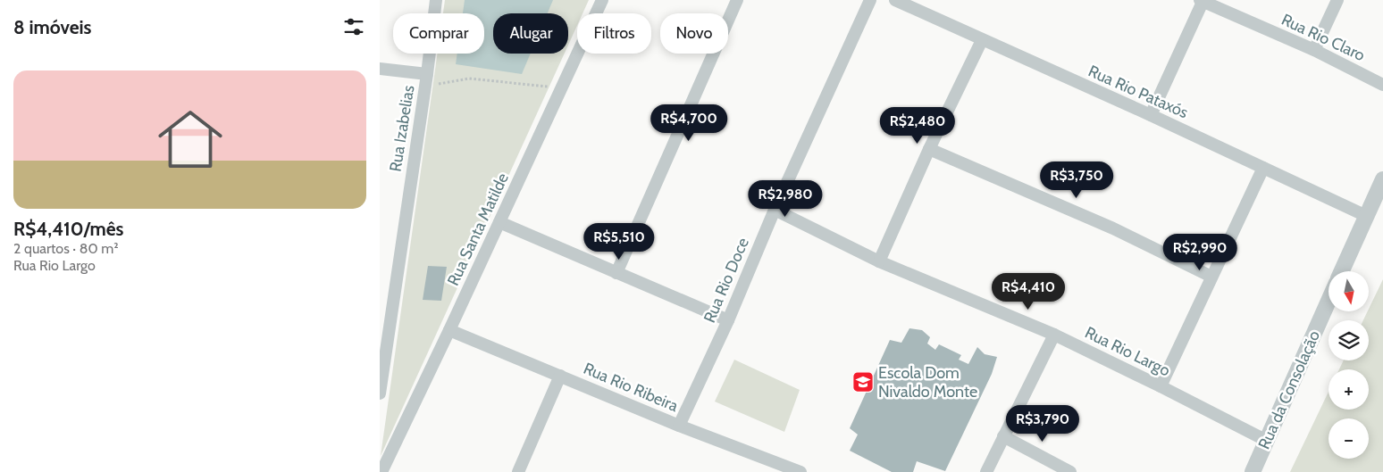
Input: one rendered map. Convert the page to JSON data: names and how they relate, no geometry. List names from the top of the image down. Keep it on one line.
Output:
{"streets":{"street":["Rua Rio Claro","Rua Rio Pataxós","Rua Izabelias","Rua Santa Matilde","Rua Rio Doce","Rua Rio Largo","Rua Rio Ribeira","Rua da Consolação"]},"crossings":[["Rua Santa Matilde","Rua Rio Ribeira"],["Rua Rio Doce","Rua Rio Largo"],["Rua Rio Doce","Rua Rio Ribeira"],["Rua Rio Largo","Rua da Consolação"]],"places":{"school or university":["Escola Dom Nivaldo Monte"]},"north":"bottom","page":{"heading":"8 imóveis","chip":["Comprar","Alugar","Filtros","Novo"],"list":[{"name":"R$4,410/mês","note":"2 quartos · 80 m² · Rua Rio Largo"}],"price":["R$4,700","R$2,480","R$3,750","R$2,980","R$5,510","R$2,990","R$4,410","R$3,790"],"map_buttons":["+","−"]}}
